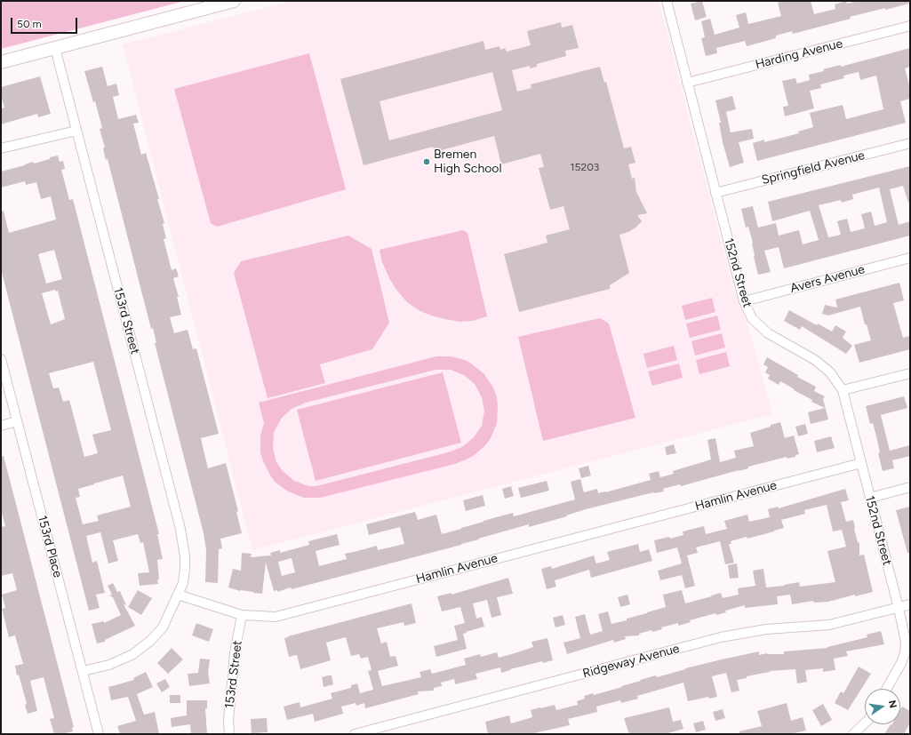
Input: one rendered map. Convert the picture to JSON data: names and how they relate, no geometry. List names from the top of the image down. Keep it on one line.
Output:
{"streets":{"street":["Harding Avenue","Springfield Avenue","152nd Street","Avers Avenue","153rd Street","Hamlin Avenue","153rd Place","Ridgeway Avenue"]},"crossings":[["Harding Avenue","152nd Street"],["Springfield Avenue","152nd Street"],["152nd Street","Avers Avenue"],["152nd Street","Hamlin Avenue"],["152nd Street","Ridgeway Avenue"],["153rd Street","Hamlin Avenue"]],"places":["Bremen High School"],"house_numbers":["15203"],"scale_bar":"50 m","north":"right"}
